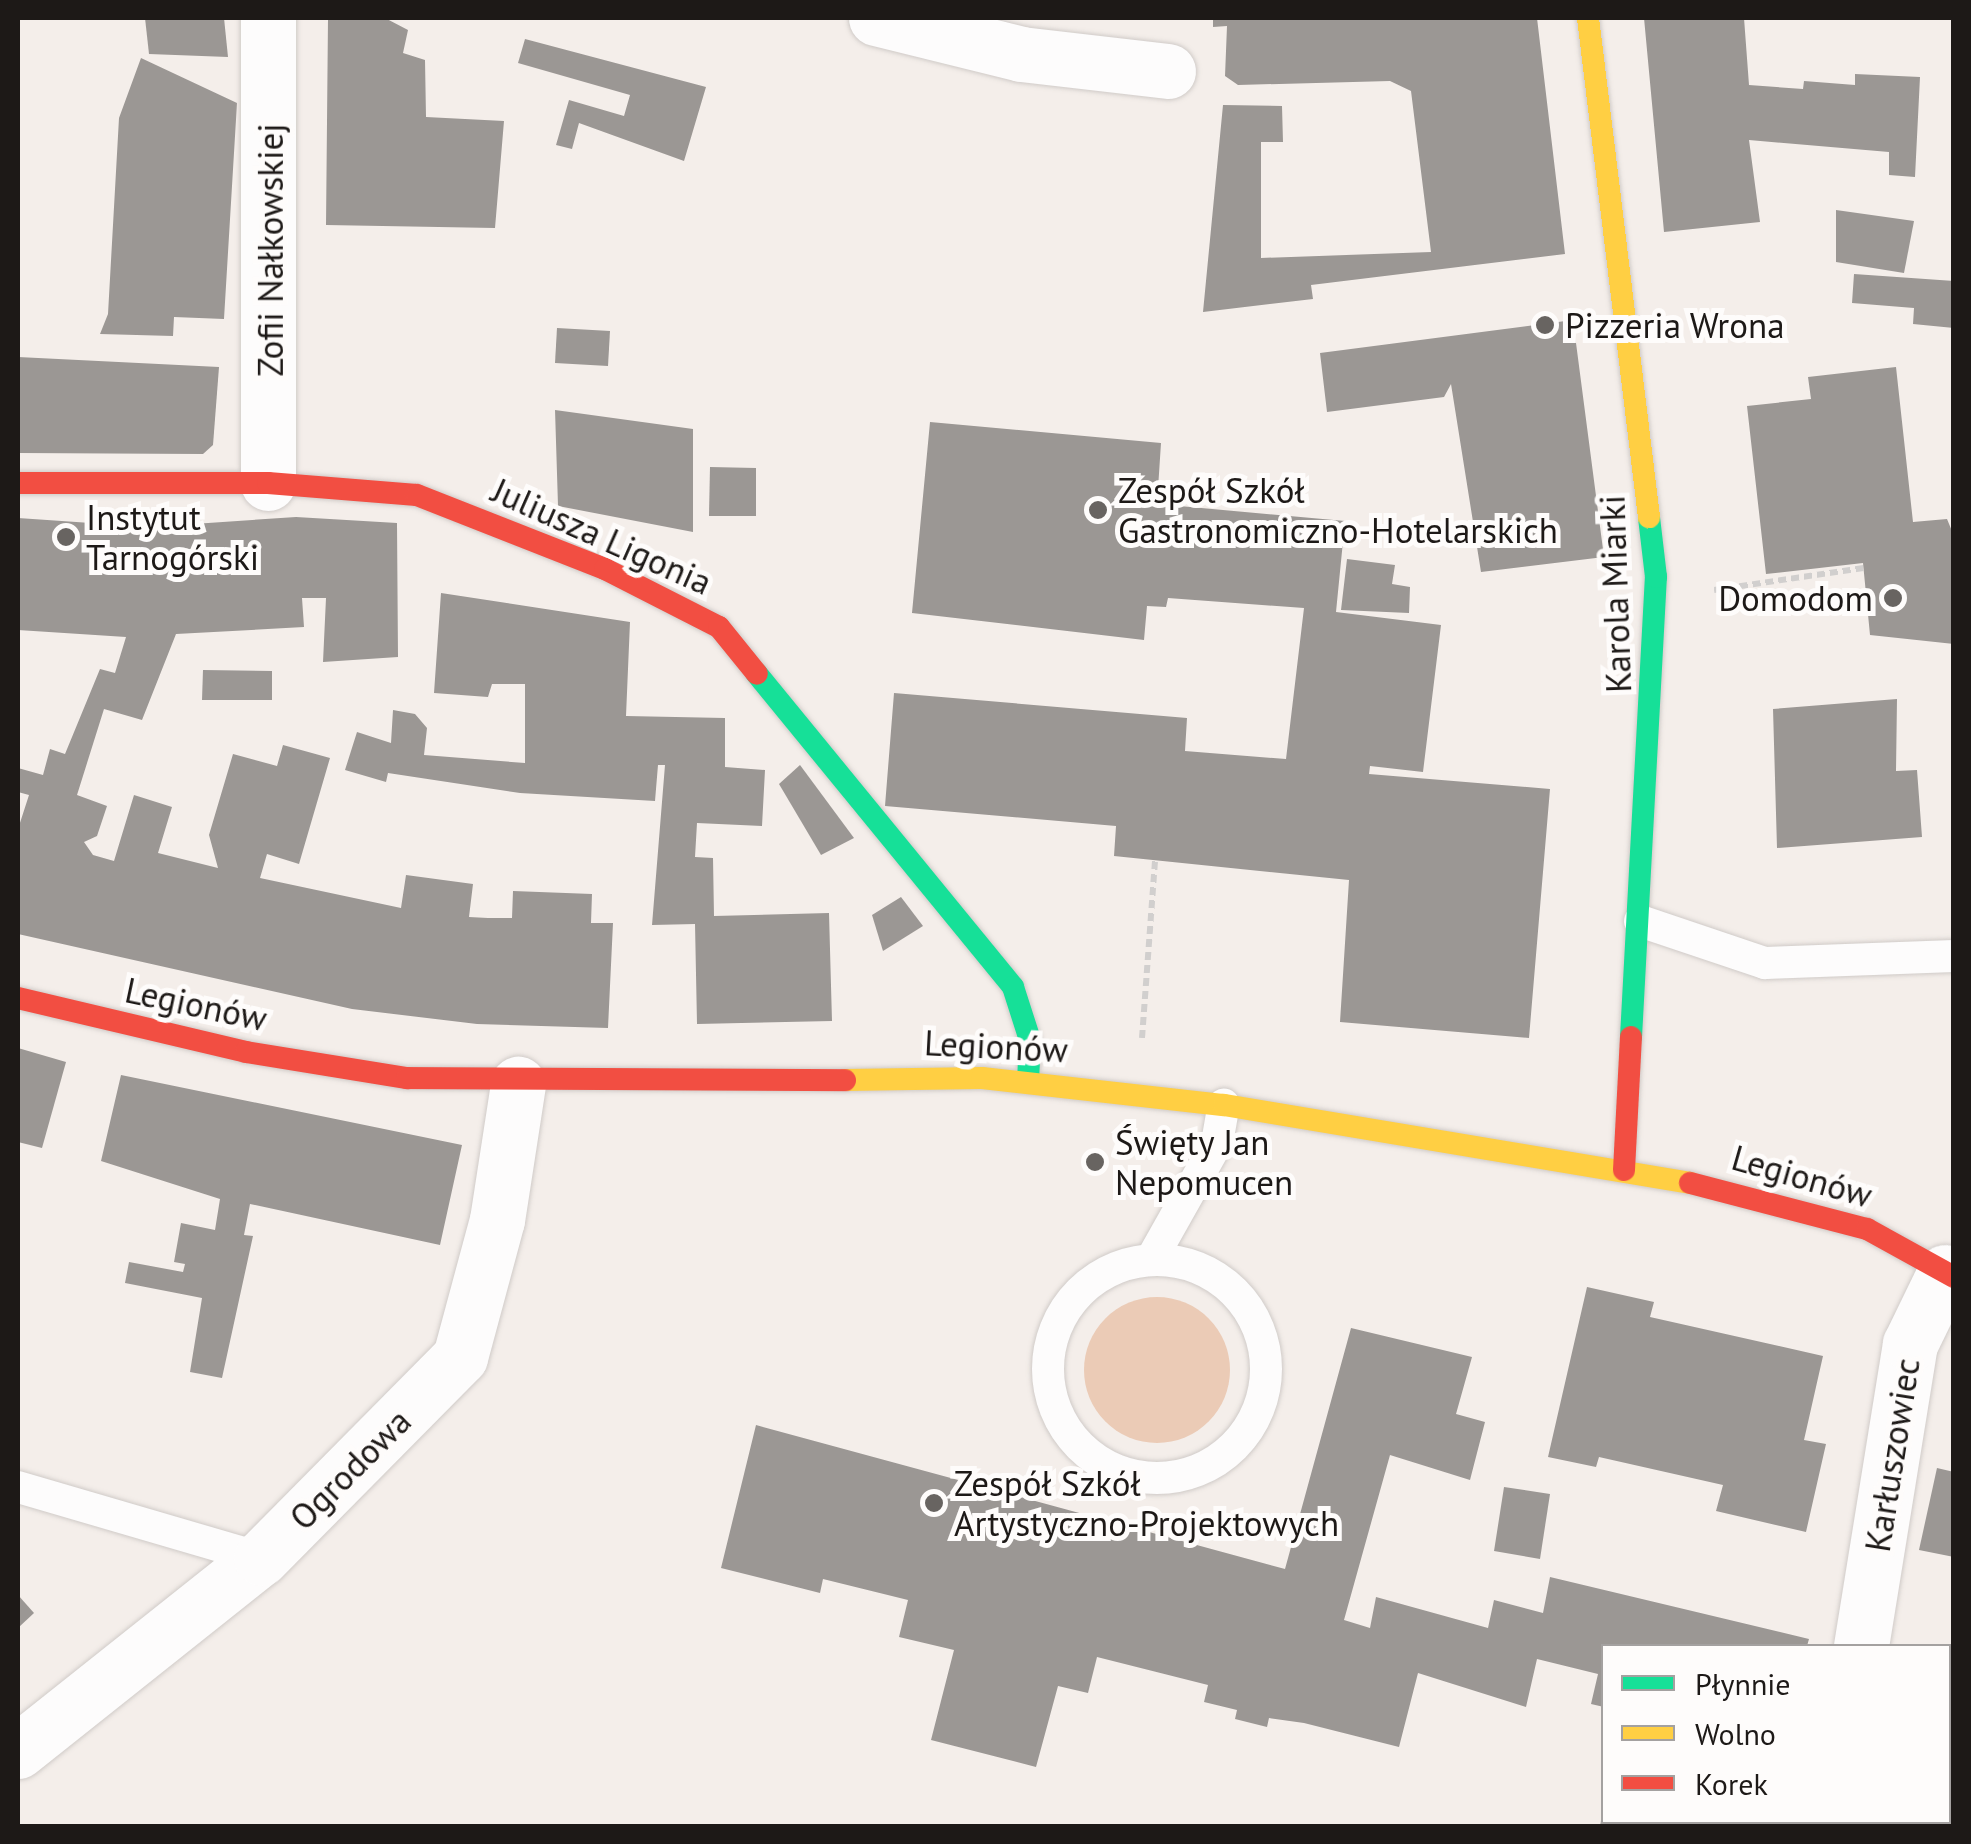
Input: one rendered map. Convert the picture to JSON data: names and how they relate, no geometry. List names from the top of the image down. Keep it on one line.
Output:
{"streets":{"street":["Zofii Nałkowskiej","Juliusza Ligonia","Karola Miarki","Legionów","Karłuszowiec","Ogrodowa"]},"crossings":[["Zofii Nałkowskiej","Juliusza Ligonia"],["Juliusza Ligonia","Legionów"],["Karola Miarki","Legionów"],["Legionów","Karłuszowiec"],["Legionów","Ogrodowa"]],"places":["Pizzeria Wrona","Zespół Szkół Gastronomiczno-Hotelarskich","Instytut Tarnogórski","Domodom","Święty Jan Nepomucen","Zespół Szkół Artystyczno-Projektowych"],"legend":["Płynnie","Wolno","Korek"]}
